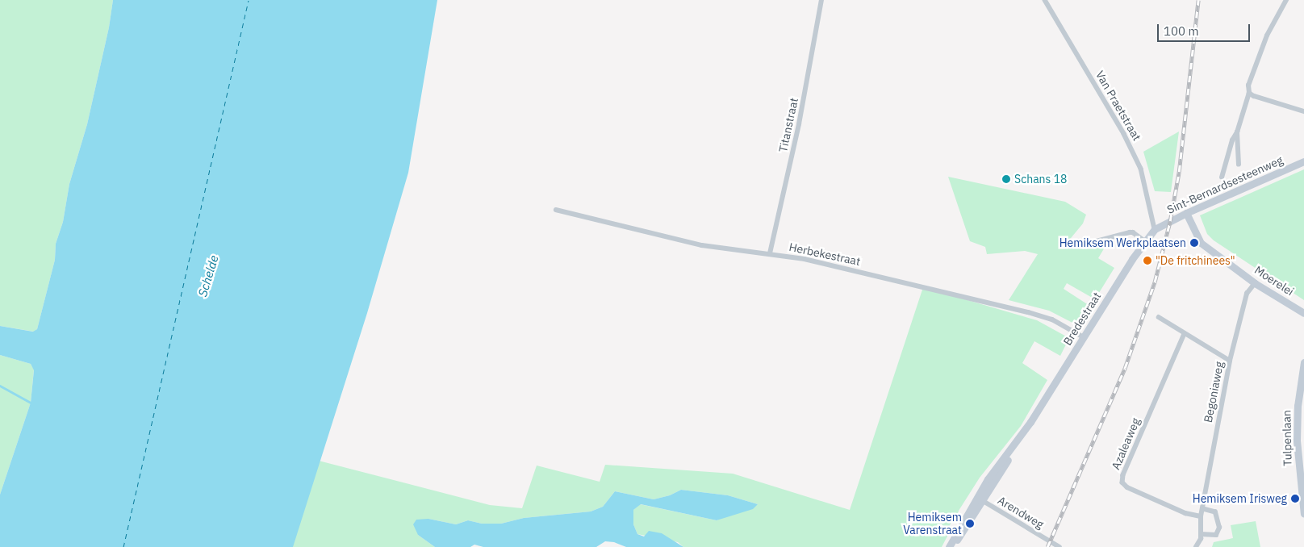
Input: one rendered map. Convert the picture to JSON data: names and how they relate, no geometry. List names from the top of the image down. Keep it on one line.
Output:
{"streets":{"main road":["Sint-Bernardsesteenweg","Moerelei","Bredestraat","Tulpenlaan"],"street":["Van Praetstraat","Titanstraat","Herbekestraat","Begoniaweg","Azaleaweg","Arendweg"]},"crossings":[["Van Praetstraat","Sint-Bernardsesteenweg"],["Van Praetstraat","Bredestraat"],["Titanstraat","Herbekestraat"],["Sint-Bernardsesteenweg","Moerelei"],["Sint-Bernardsesteenweg","Bredestraat"],["Herbekestraat","Bredestraat"],["Moerelei","Begoniaweg"],["Bredestraat","Arendweg"],["Begoniaweg","Azaleaweg"]],"water":["Schelde"],"places":["Schans 18","Hemiksem Werkplaatsen","\"De fritchinees\"","Hemiksem Irisweg","Hemiksem Varenstraat"],"scale_bar":"100 m"}
